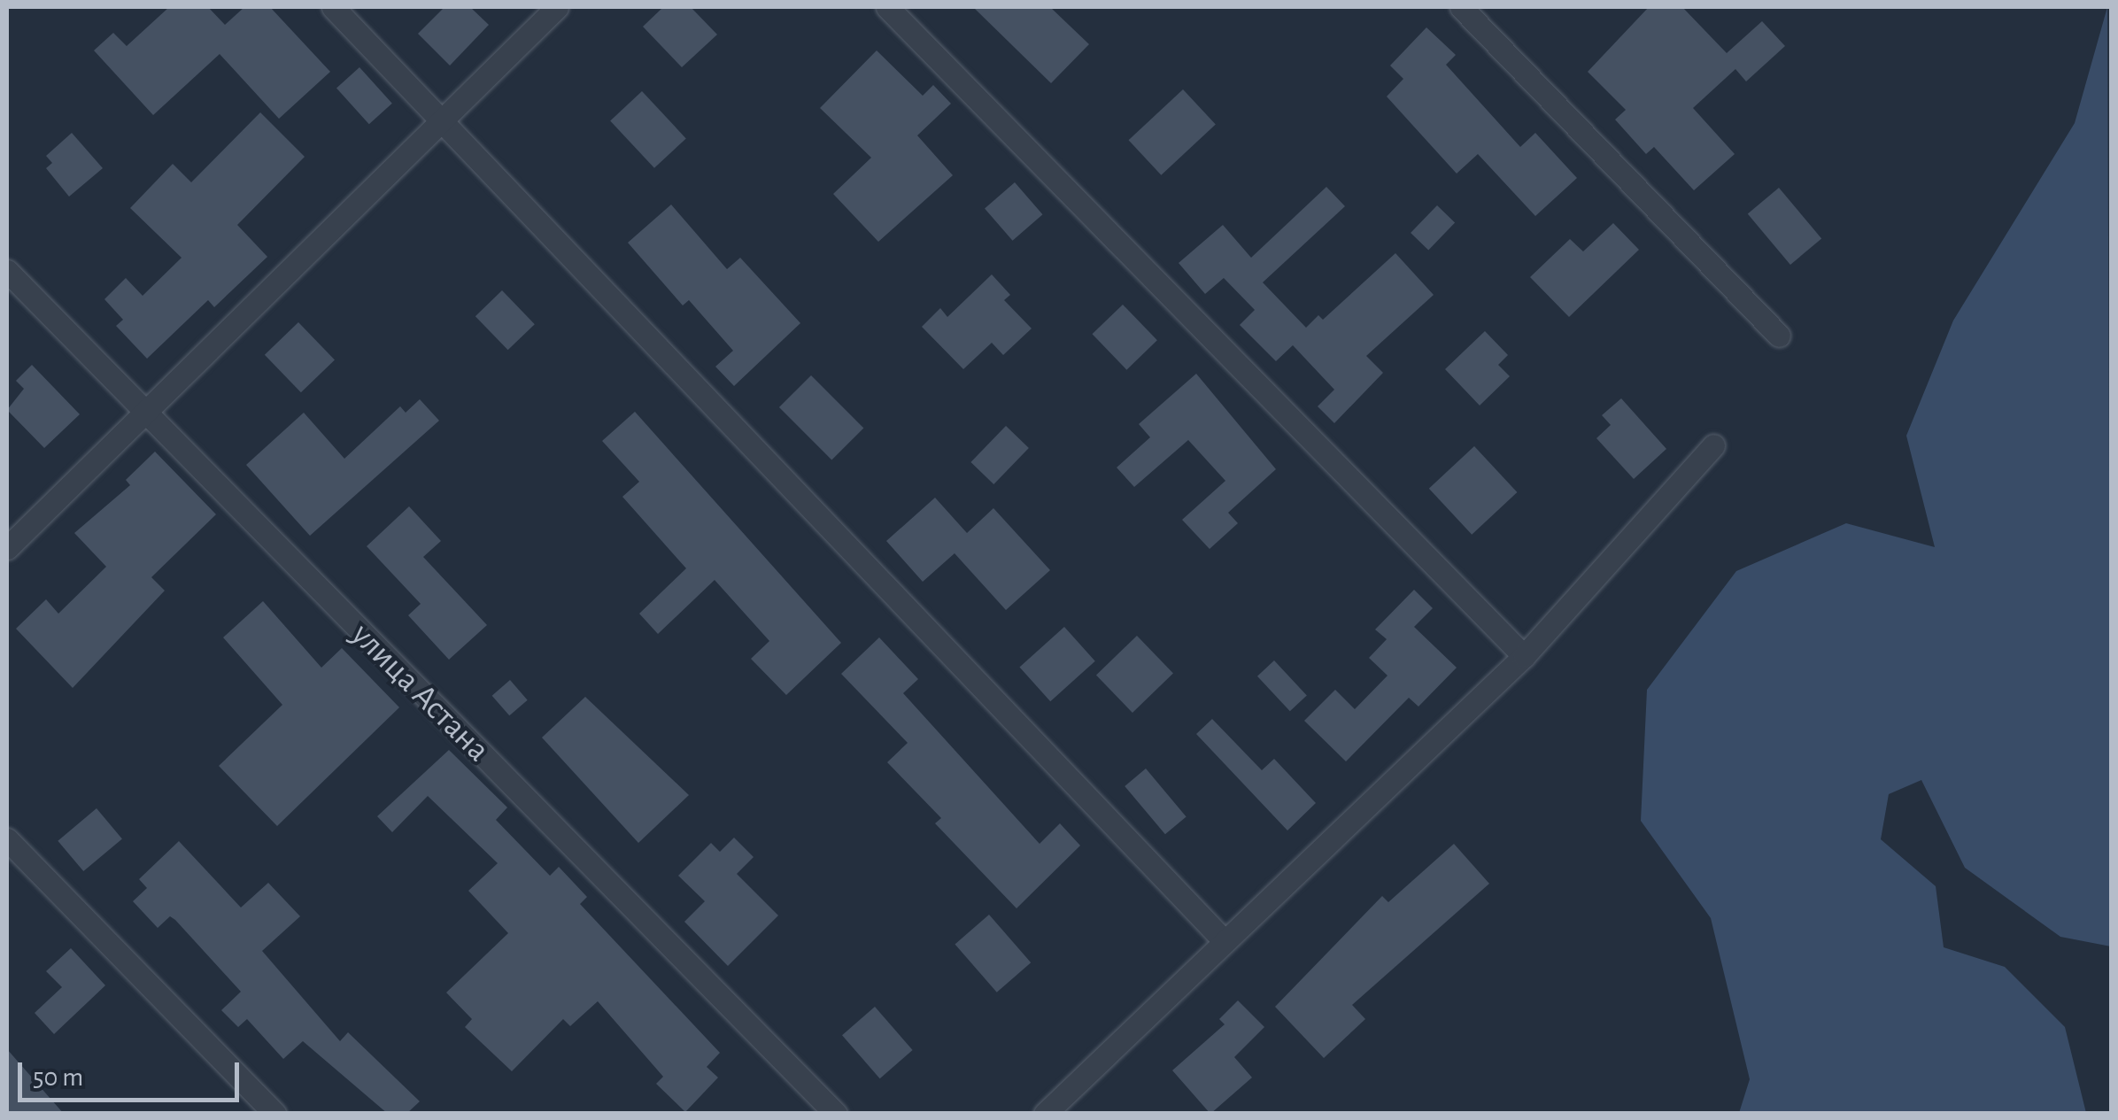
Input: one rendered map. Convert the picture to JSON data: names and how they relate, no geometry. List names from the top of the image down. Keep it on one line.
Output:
{"streets":{"street":["улица Астана"]},"scale_bar":"50 m"}
